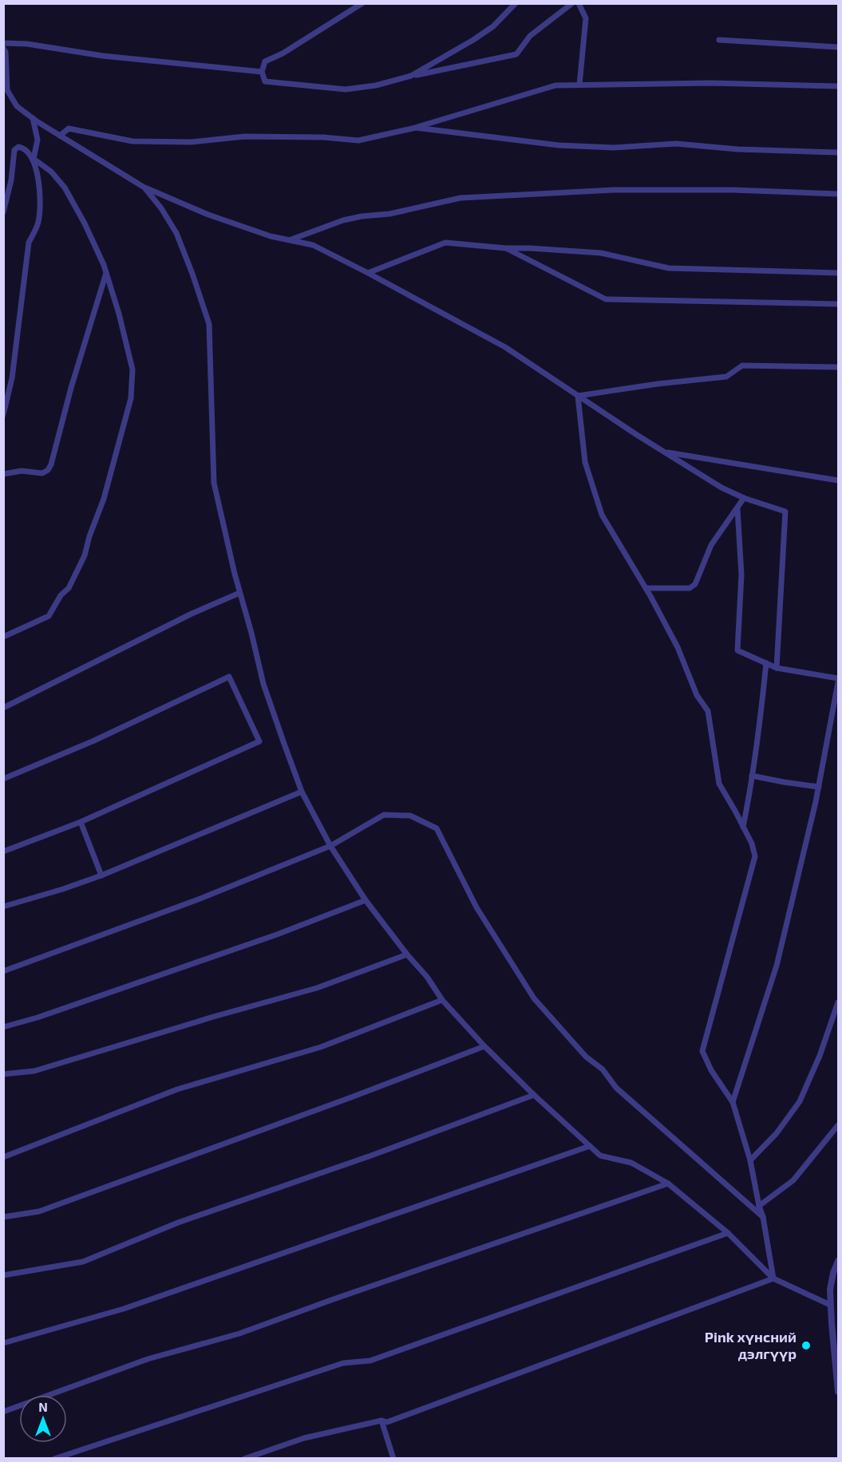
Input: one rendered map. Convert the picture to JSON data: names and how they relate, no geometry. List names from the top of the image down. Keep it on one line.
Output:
{"places":["Pink хүнсний дэлгүүр"],"north":"top"}
